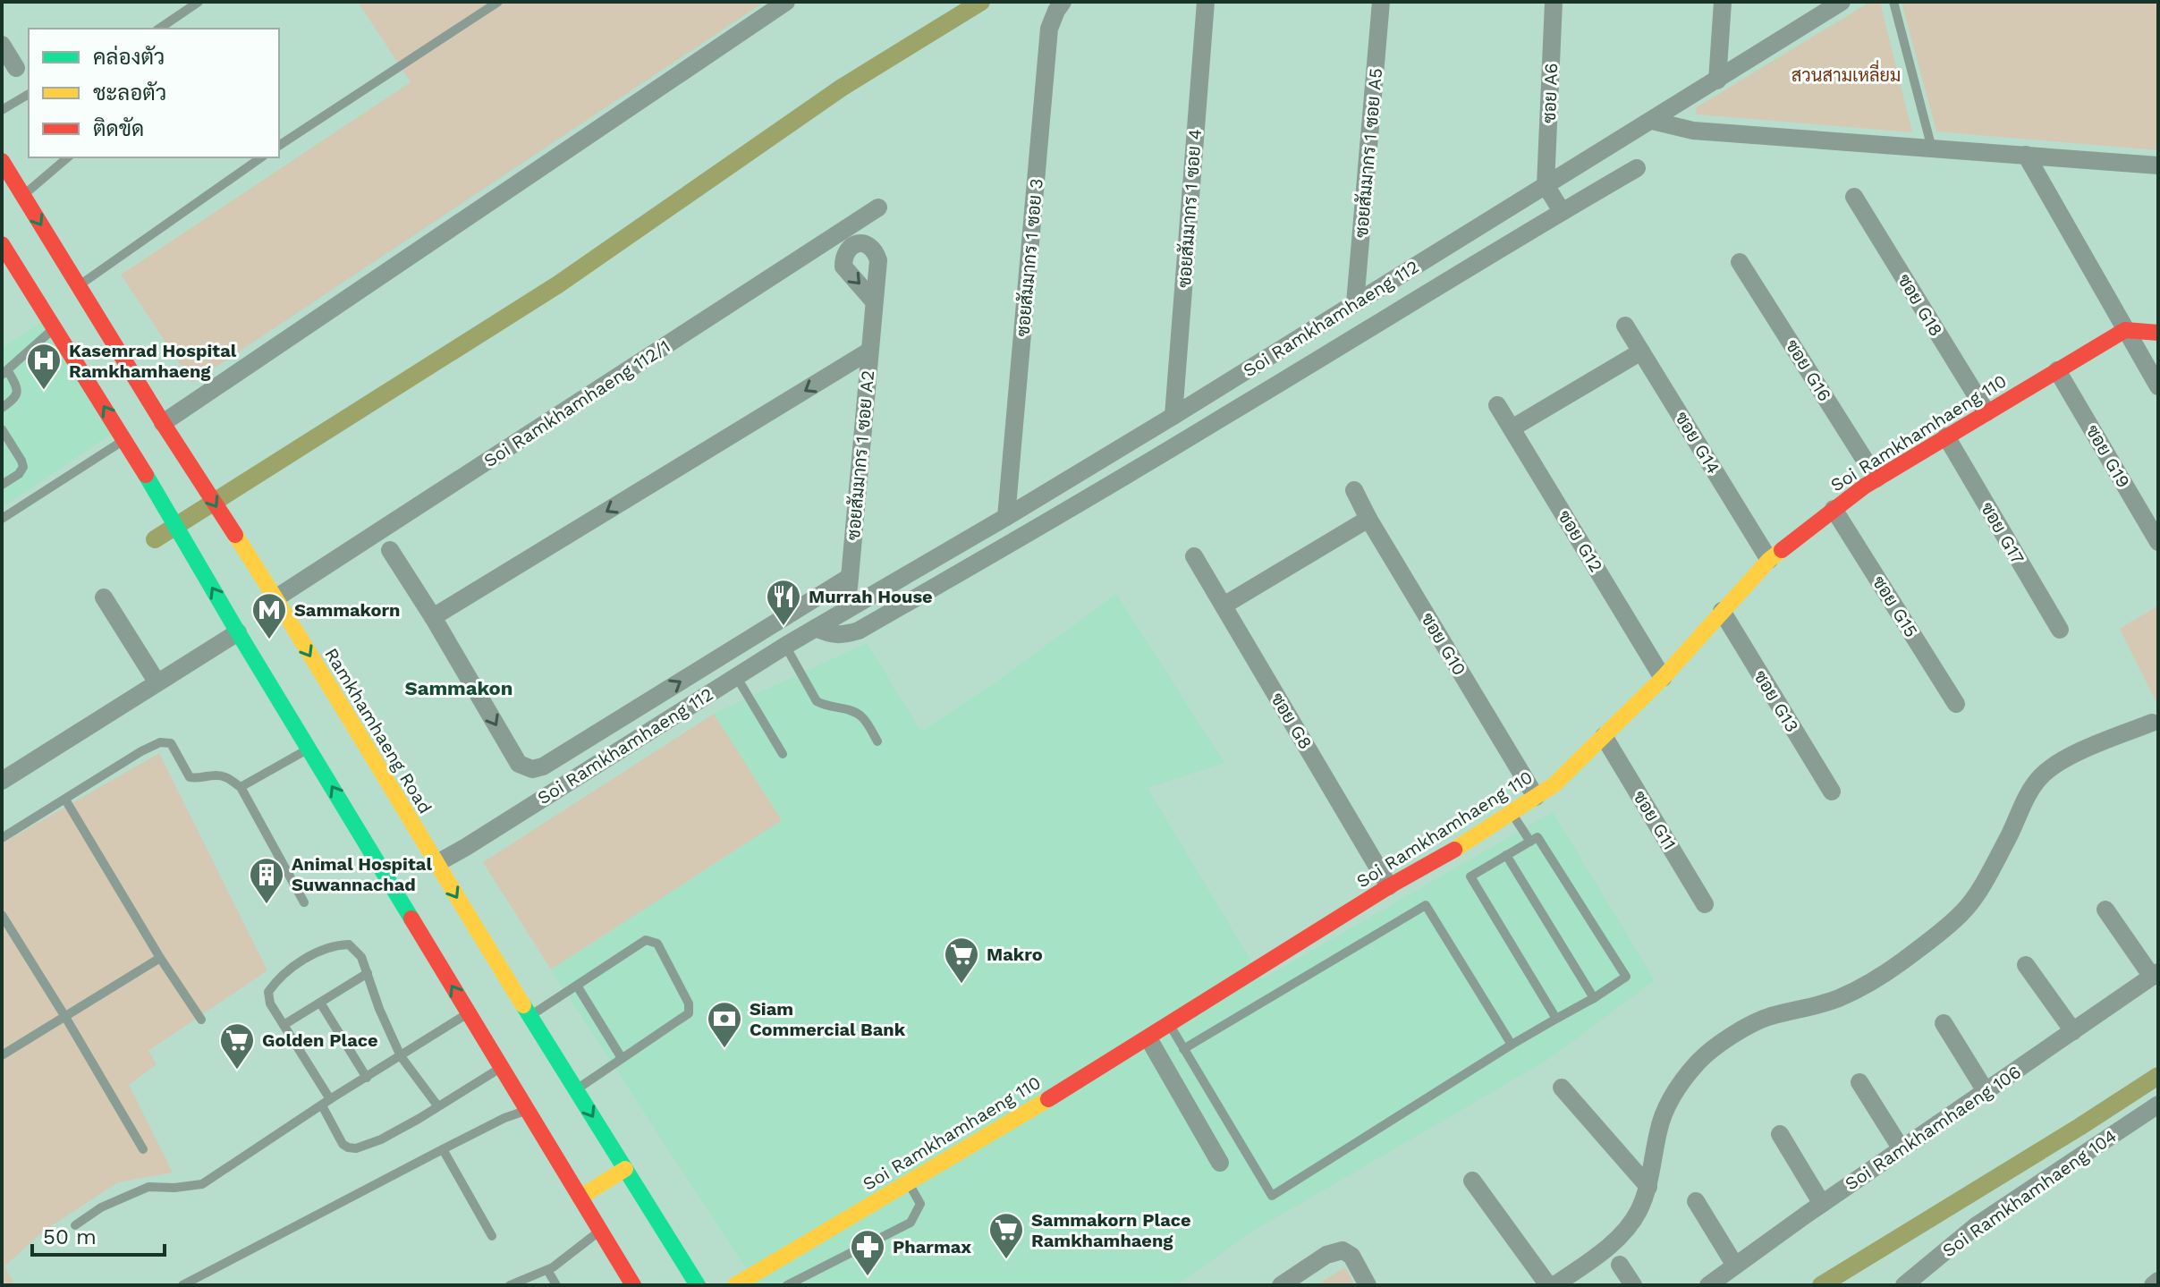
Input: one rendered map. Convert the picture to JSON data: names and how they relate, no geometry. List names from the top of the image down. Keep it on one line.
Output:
{"streets":{"main road":["Soi Ramkhamhaeng 110","Ramkhamhaeng Road"],"street":["ซอย A6","ซอยสัมมากร 1 ซอย A5","ซอยสัมมากร 1 ซอย 4","ซอยสัมมากร 1 ซอย 3","ซอย G18","Soi Ramkhamhaeng 112","ซอย G16","Soi Ramkhamhaeng 112/1","ซอย G14","ซอยสัมมากร 1 ซอย A2","ซอย G19","ซอย G17","ซอย G12","ซอย G15","ซอย G10","ซอย G13","ซอย G8","ซอย G11","Soi Ramkhamhaeng 106","Soi Ramkhamhaeng 104"]},"crossings":[["ซอย A6","Soi Ramkhamhaeng 112"],["ซอยสัมมากร 1 ซอย A5","Soi Ramkhamhaeng 112"],["ซอยสัมมากร 1 ซอย 4","Soi Ramkhamhaeng 112"],["ซอยสัมมากร 1 ซอย 3","Soi Ramkhamhaeng 112"],["ซอย G18","Soi Ramkhamhaeng 110"],["Soi Ramkhamhaeng 112","ซอยสัมมากร 1 ซอย A2"],["Soi Ramkhamhaeng 112","Ramkhamhaeng Road"],["ซอย G16","Soi Ramkhamhaeng 110"],["Soi Ramkhamhaeng 112/1","Ramkhamhaeng Road"],["Soi Ramkhamhaeng 110","ซอย G14"],["Soi Ramkhamhaeng 110","ซอย G19"],["Soi Ramkhamhaeng 110","ซอย G17"],["Soi Ramkhamhaeng 110","ซอย G12"],["Soi Ramkhamhaeng 110","ซอย G15"],["Soi Ramkhamhaeng 110","ซอย G10"],["Soi Ramkhamhaeng 110","ซอย G13"],["Soi Ramkhamhaeng 110","ซอย G8"],["Soi Ramkhamhaeng 110","ซอย G11"]],"districts":["Sammakon"],"parks":["สวนสามเหลี่ยม"],"places":{"hospital":["Kasemrad Hospital Ramkhamhaeng"],"restaurant":["Murrah House"],"metro station":["Sammakorn"],"building":["Animal Hospital Suwannachad"],"supermarket":["Makro","Golden Place","Sammakorn Place Ramkhamhaeng"],"bank":["Siam Commercial Bank"],"pharmacy":["Pharmax"]},"legend":["คล่องตัว","ชะลอตัว","ติดขัด"],"scale_bar":"50 m"}
